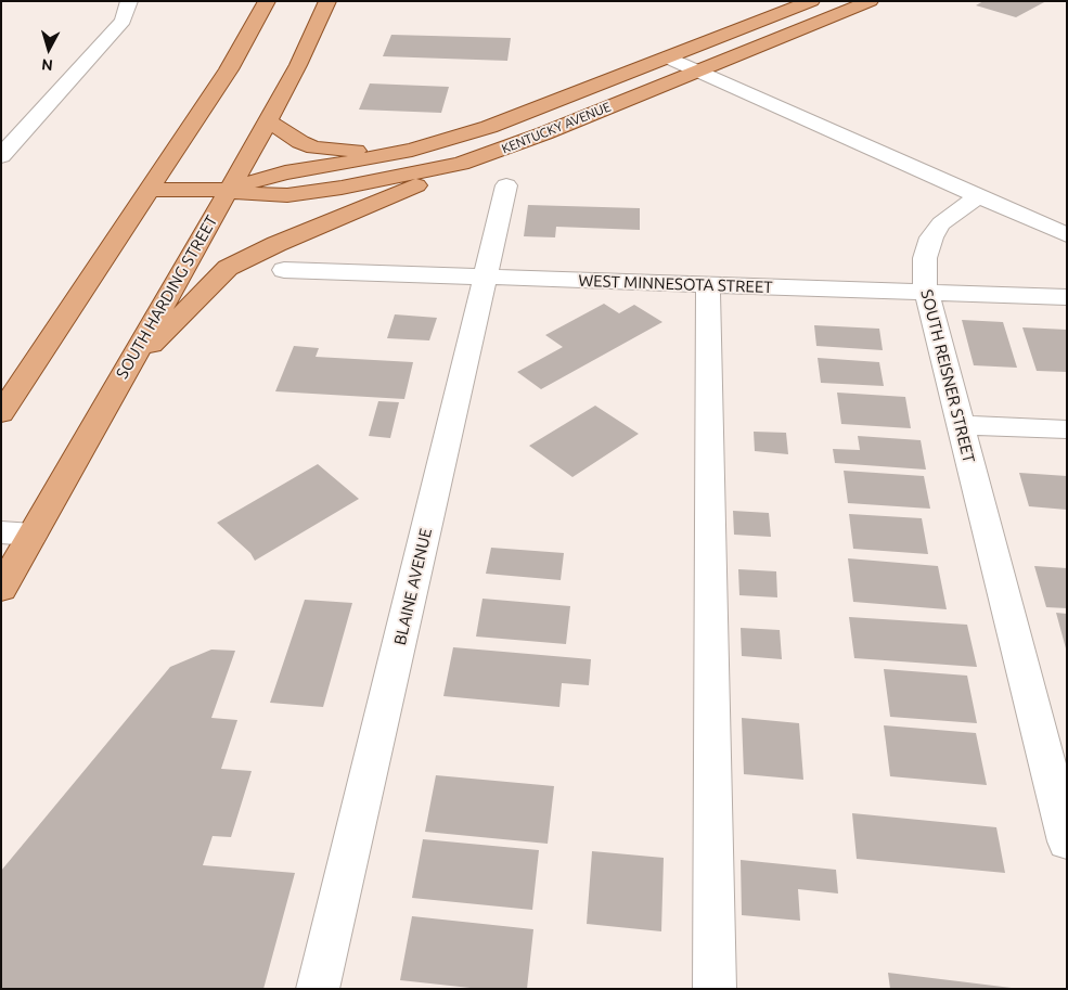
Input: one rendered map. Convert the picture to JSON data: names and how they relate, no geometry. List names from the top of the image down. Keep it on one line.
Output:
{"streets":{"main road":["KENTUCKY AVENUE","SOUTH HARDING STREET"],"street":["WEST MINNESOTA STREET","SOUTH REISNER STREET","BLAINE AVENUE"]},"crossings":[["KENTUCKY AVENUE","SOUTH HARDING STREET"],["WEST MINNESOTA STREET","SOUTH REISNER STREET"],["WEST MINNESOTA STREET","BLAINE AVENUE"]],"north":"bottom"}
